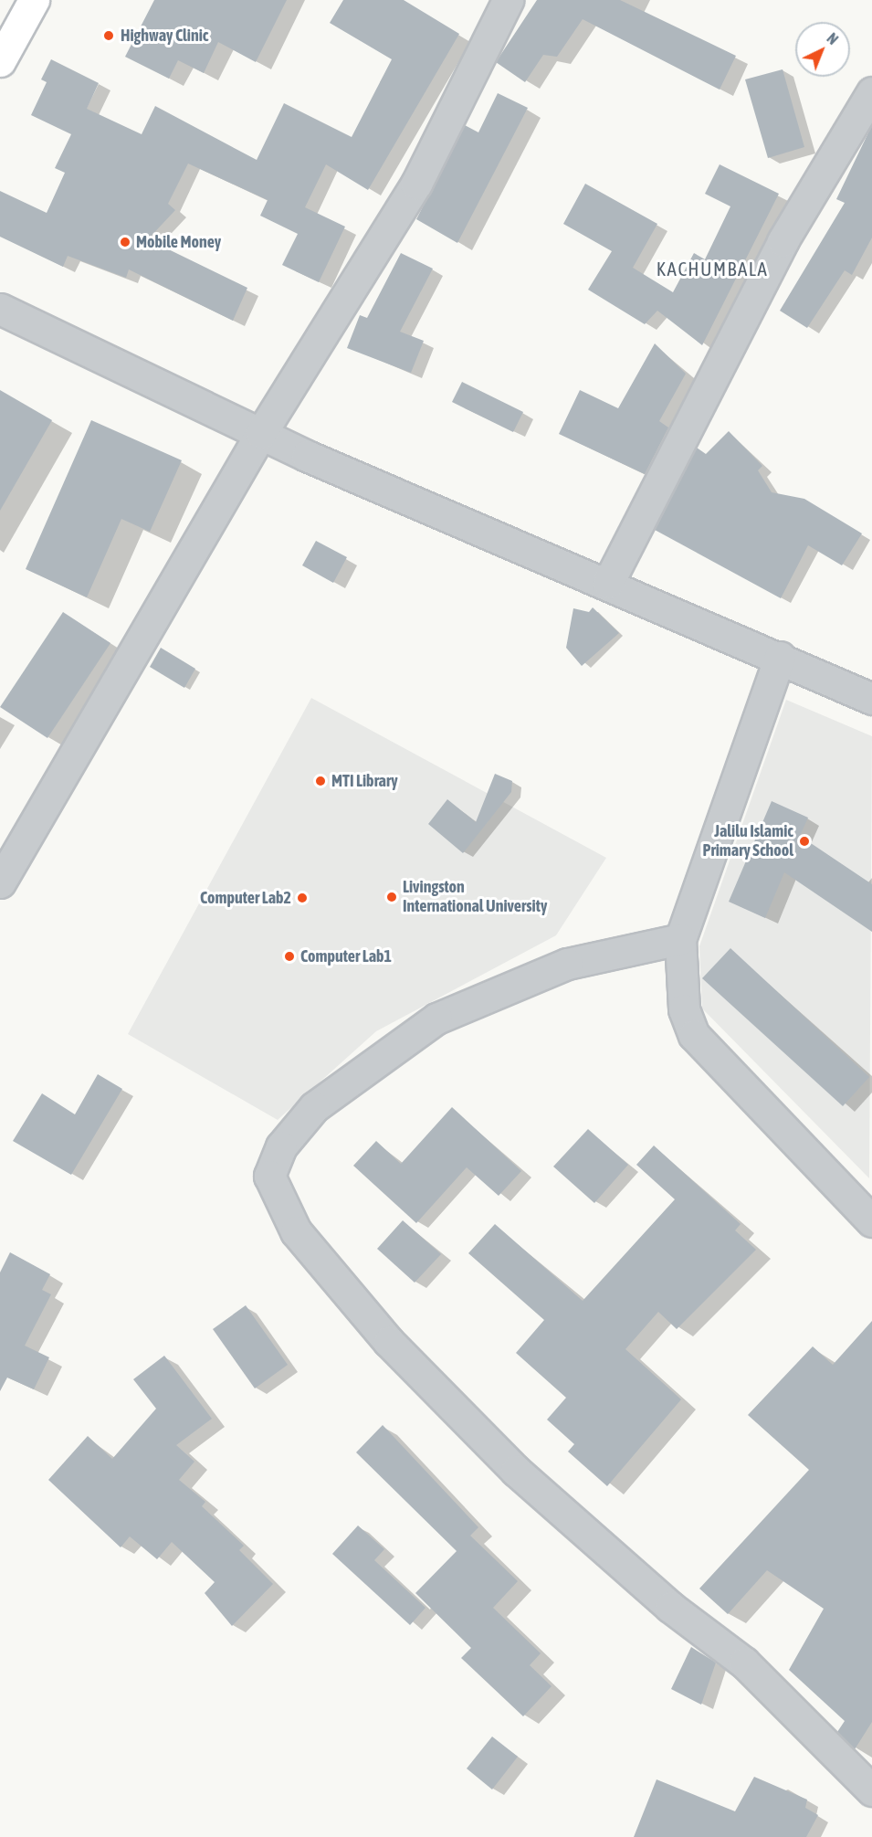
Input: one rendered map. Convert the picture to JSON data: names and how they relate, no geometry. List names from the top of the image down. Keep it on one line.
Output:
{"districts":["KACHUMBALA"],"places":["Highway Clinic","Mobile Money","MTI Library","Jalilu Islamic Primary School","Livingston International University","Computer Lab2","Computer Lab1"],"north":"top right"}
